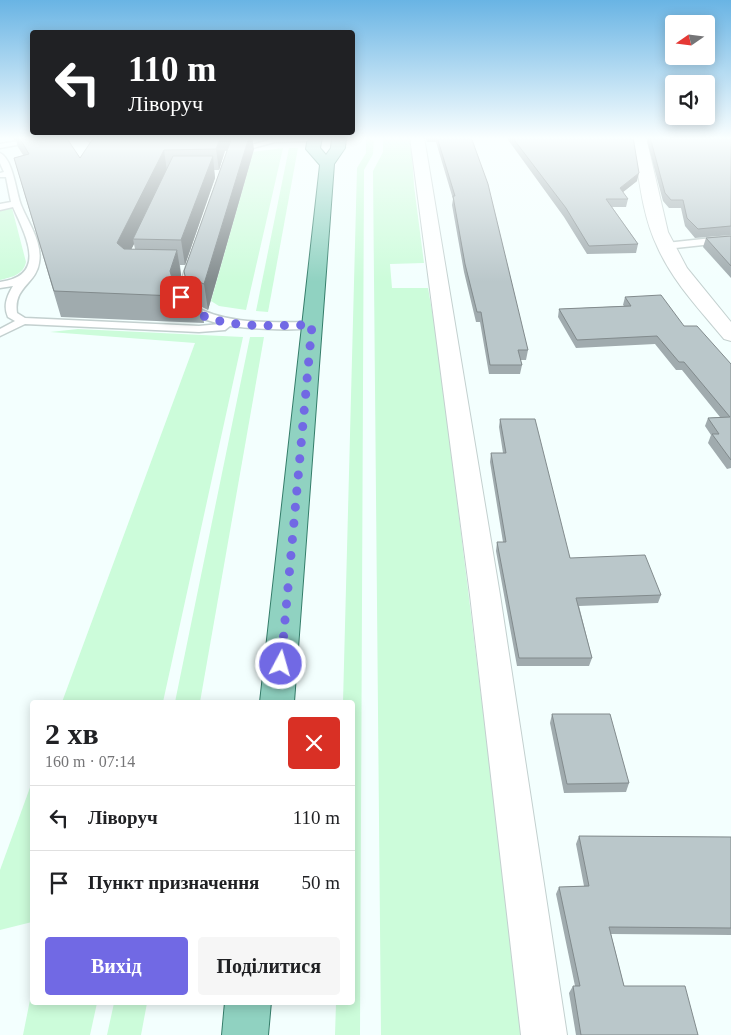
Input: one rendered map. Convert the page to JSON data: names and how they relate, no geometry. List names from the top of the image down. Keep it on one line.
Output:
{"north":"left","page":{"turn":["110 m","Ліворуч"],"heading":["2 хв","160 m · 07:14"],"list":[{"name":"Ліворуч","value":"110 m"},{"name":"Пункт призначення","value":"50 m"}],"buttons":["Вихід","Поділитися"]}}
